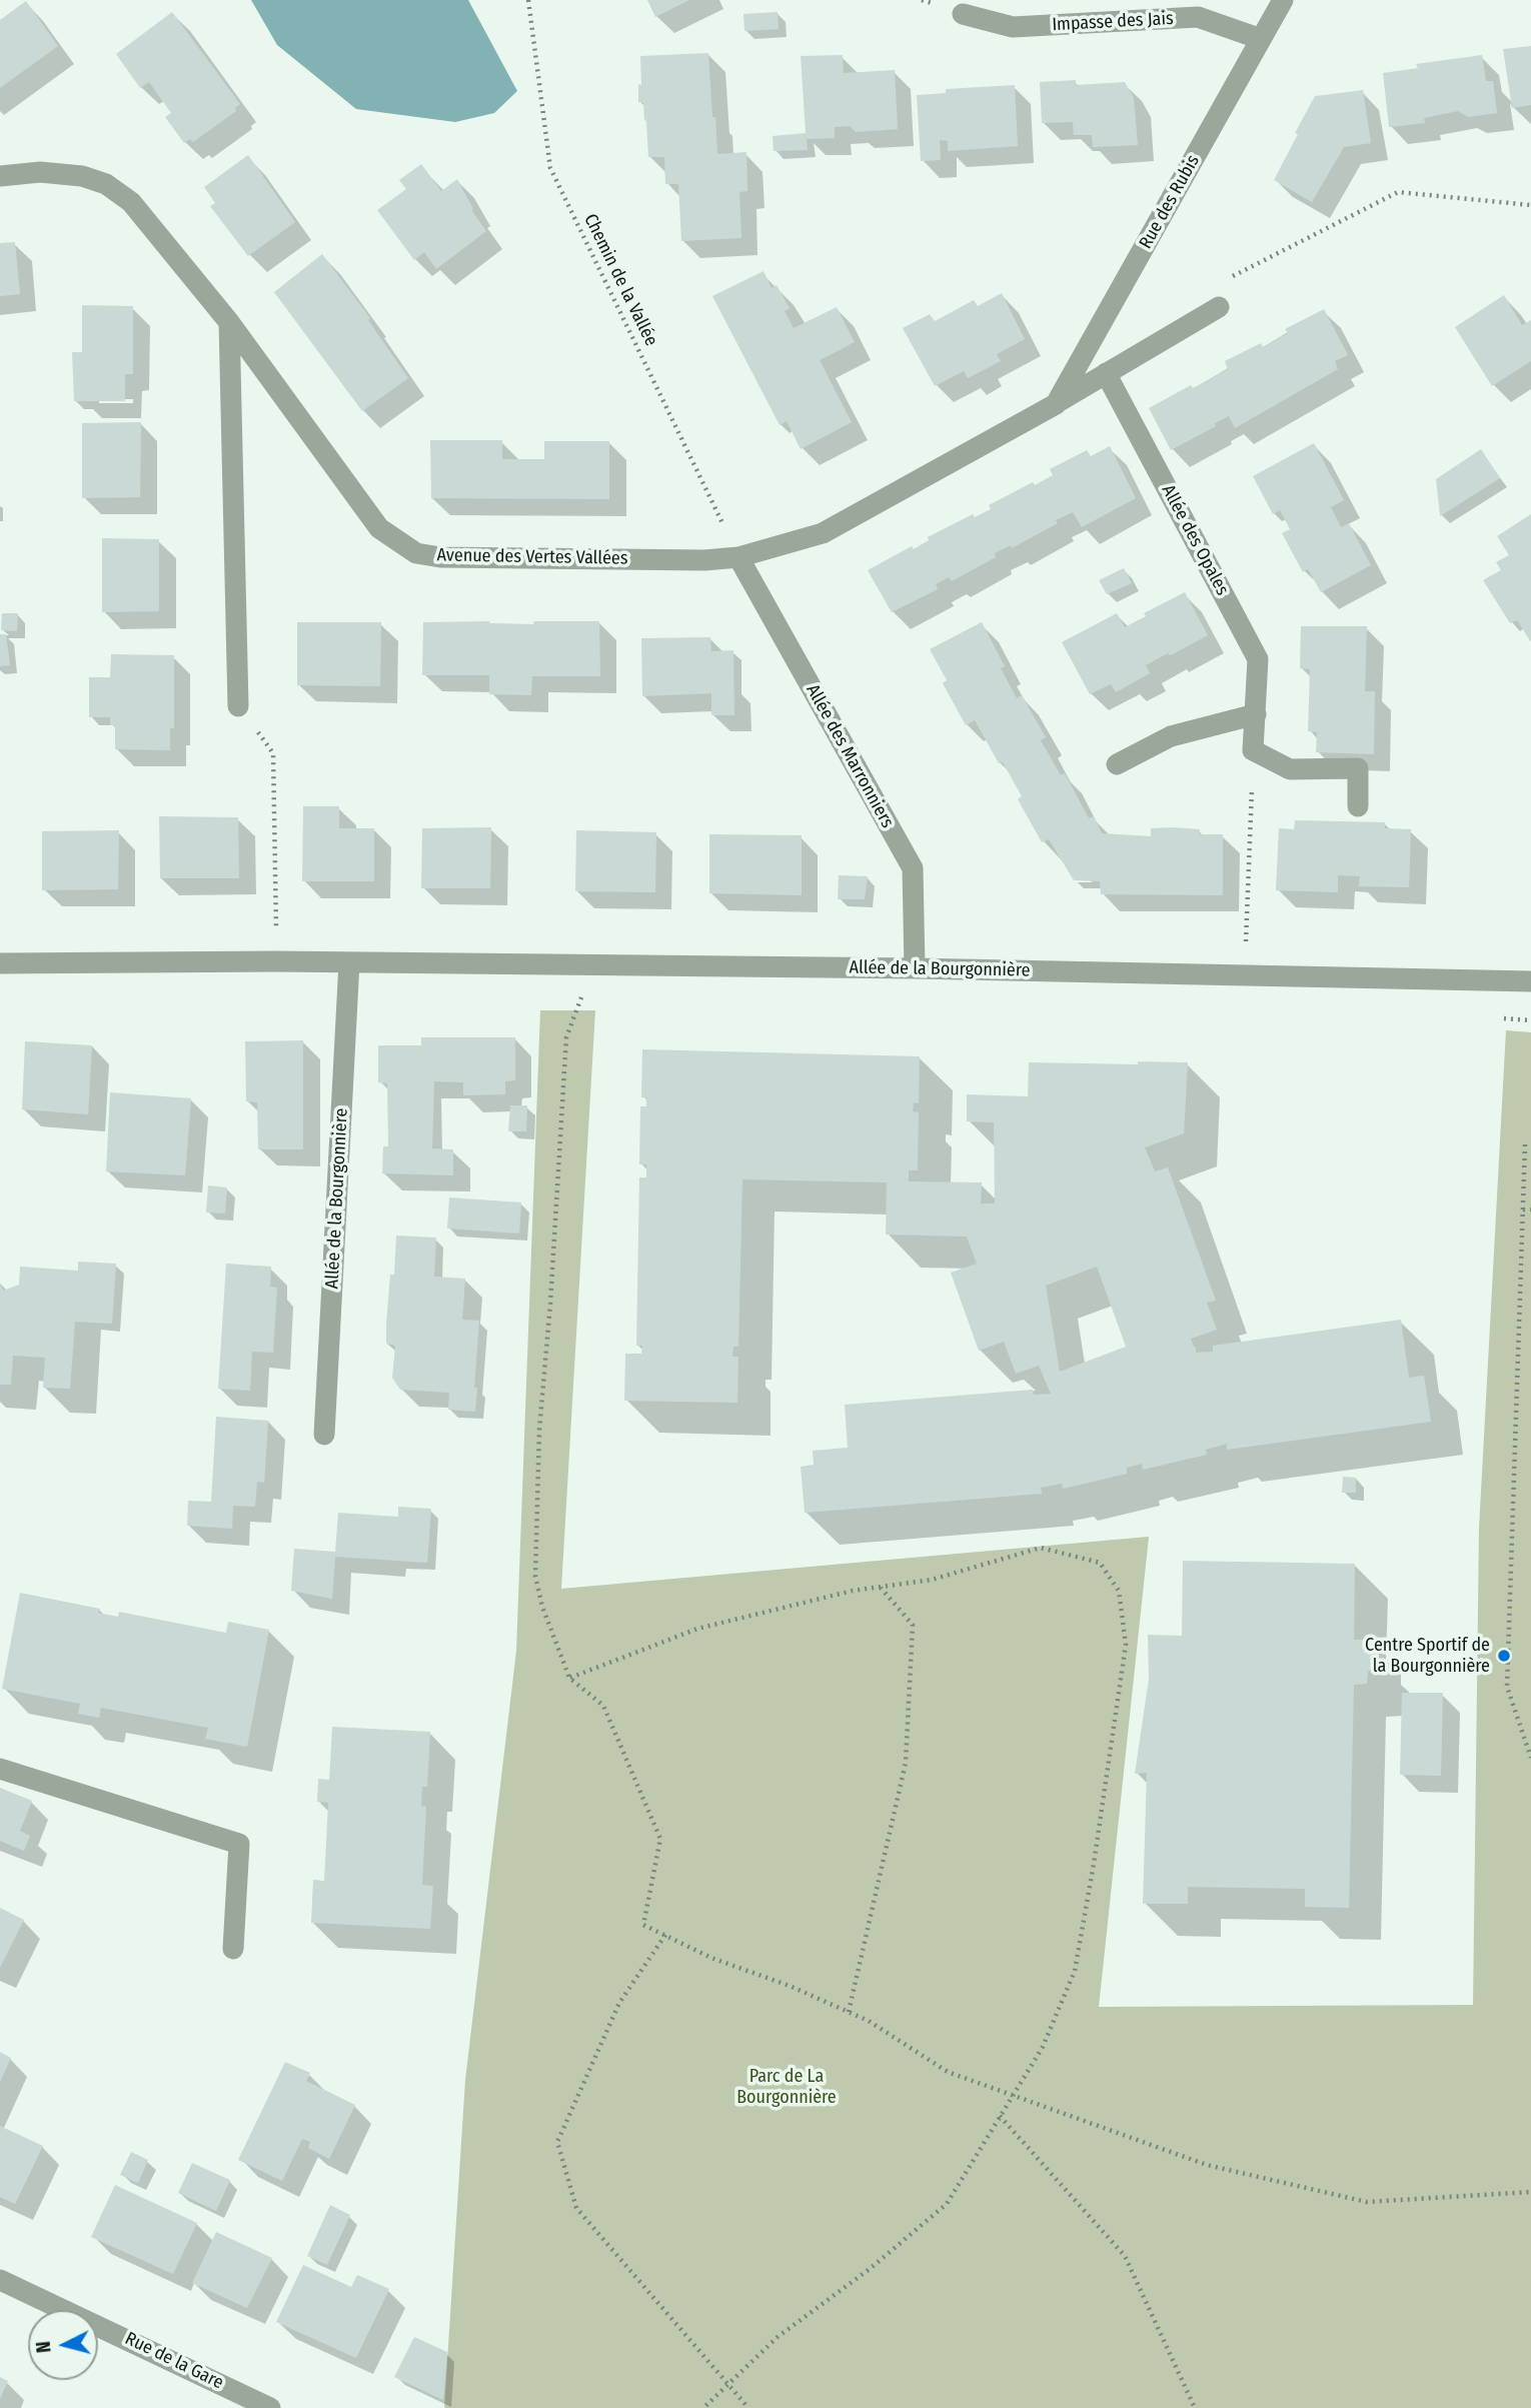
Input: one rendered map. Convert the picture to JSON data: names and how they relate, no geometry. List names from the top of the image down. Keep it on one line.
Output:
{"streets":{"street":["Impasse des Jais","Rue des Rubis","Allée des Opales","Avenue des Vertes Vallées","Allée des Marronniers","Allée de la Bourgonnière","Rue de la Gare"],"path":["Chemin de la Vallée"]},"crossings":[["Impasse des Jais","Rue des Rubis"],["Chemin de la Vallée","Avenue des Vertes Vallées"],["Chemin de la Vallée","Allée des Marronniers"],["Avenue des Vertes Vallées","Allée des Marronniers"],["Allée des Marronniers","Allée de la Bourgonnière"]],"parks":["Parc de La Bourgonnière"],"places":["Centre Sportif de la Bourgonnière"],"north":"left"}
